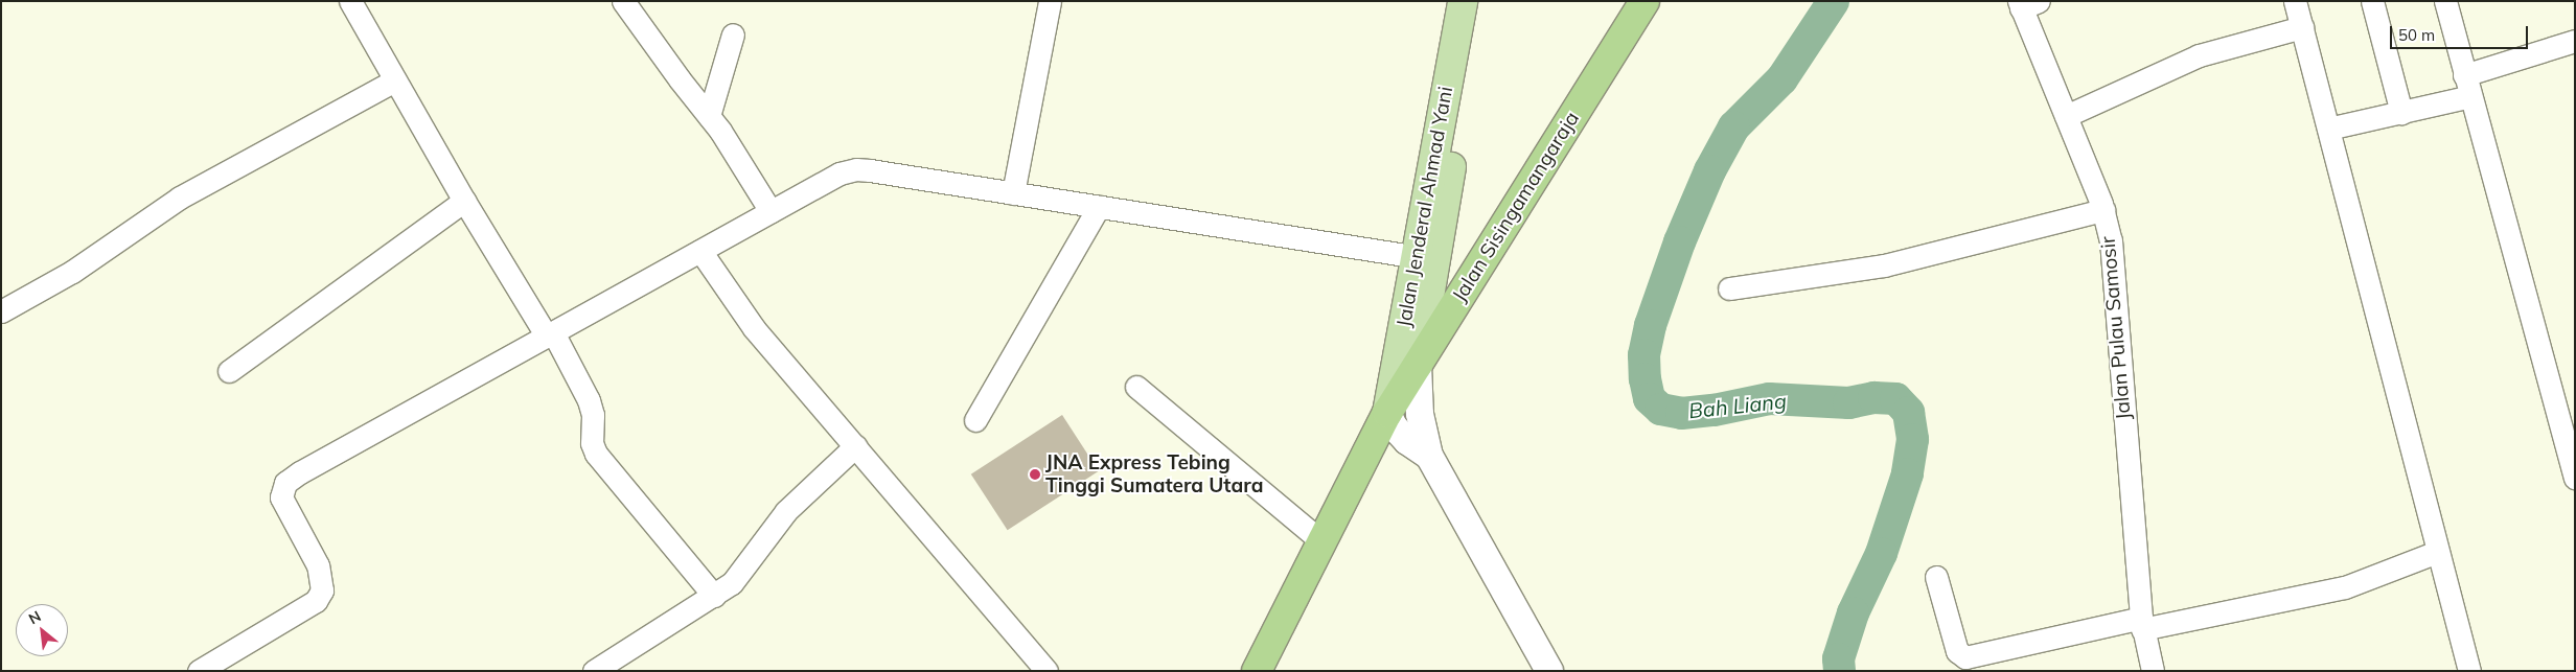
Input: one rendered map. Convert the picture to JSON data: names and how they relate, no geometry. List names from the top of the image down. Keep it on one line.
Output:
{"streets":{"highway":["Jalan Sisingamangaraja"],"main road":["Jalan Jenderal Ahmad Yani"],"street":["Jalan Pulau Samosir"]},"crossings":[["Jalan Jenderal Ahmad Yani","Jalan Sisingamangaraja"]],"water":["Bah Liang"],"places":["JNA Express Tebing Tinggi Sumatera Utara"],"scale_bar":"50 m","north":"top left"}
